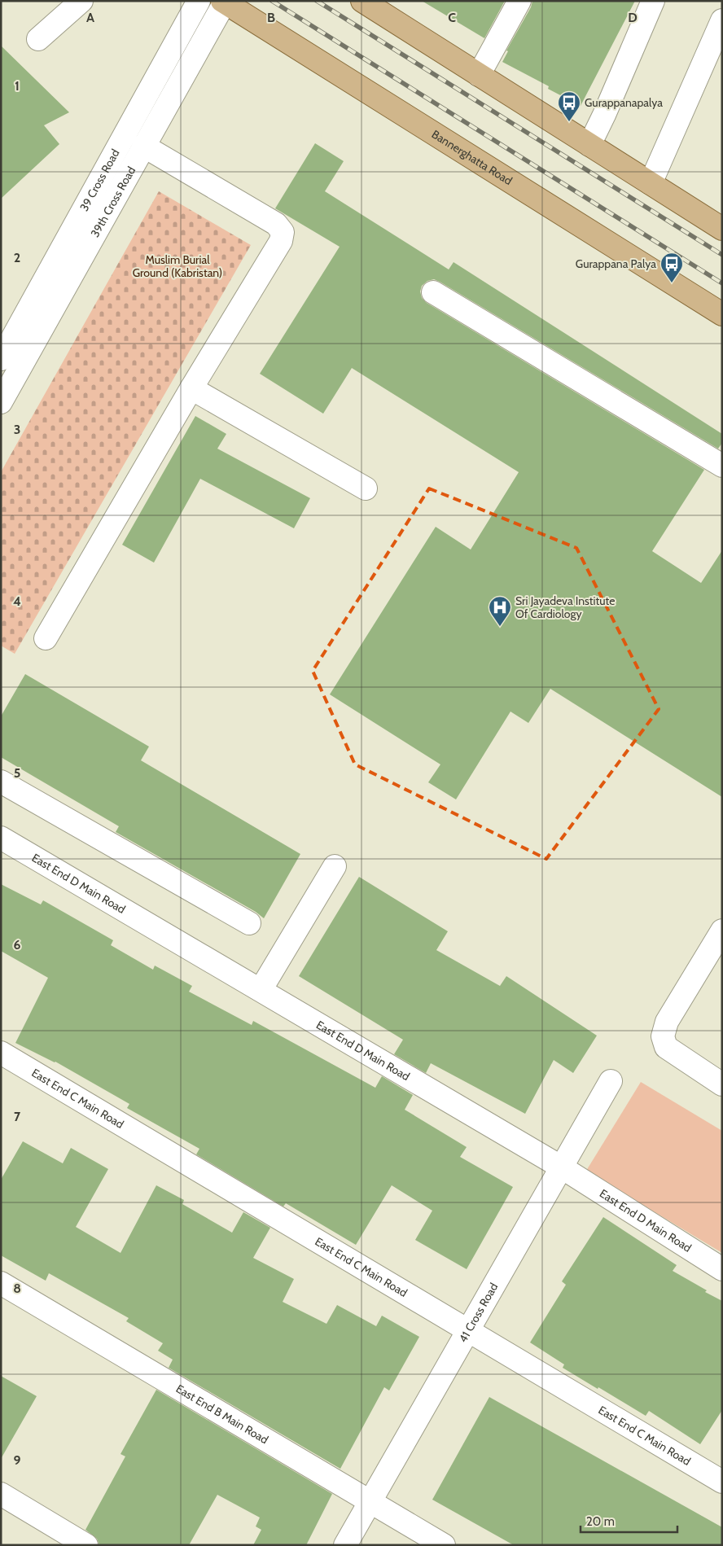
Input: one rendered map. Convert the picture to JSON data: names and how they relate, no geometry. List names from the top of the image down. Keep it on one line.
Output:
{"streets":{"main road":["Bannerghatta Road"],"street":["39 Cross Road","39th Cross Road","East End D Main Road","East End C Main Road","41 Cross Road","East End B Main Road"]},"crossings":[["Bannerghatta Road","39th Cross Road"],["East End D Main Road","41 Cross Road"],["East End C Main Road","41 Cross Road"],["41 Cross Road","East End B Main Road"]],"parks":["Muslim Burial Ground (Kabristan)"],"places":{"bus stop":["Gurappanapalya","Gurappana Palya"],"hospital":["Sri Jayadeva Institute Of Cardiology"]},"scale_bar":"20 m","grid":{"columns":["A","B","C","D"],"rows":["1","2","3","4","5","6","7","8","9"]}}
